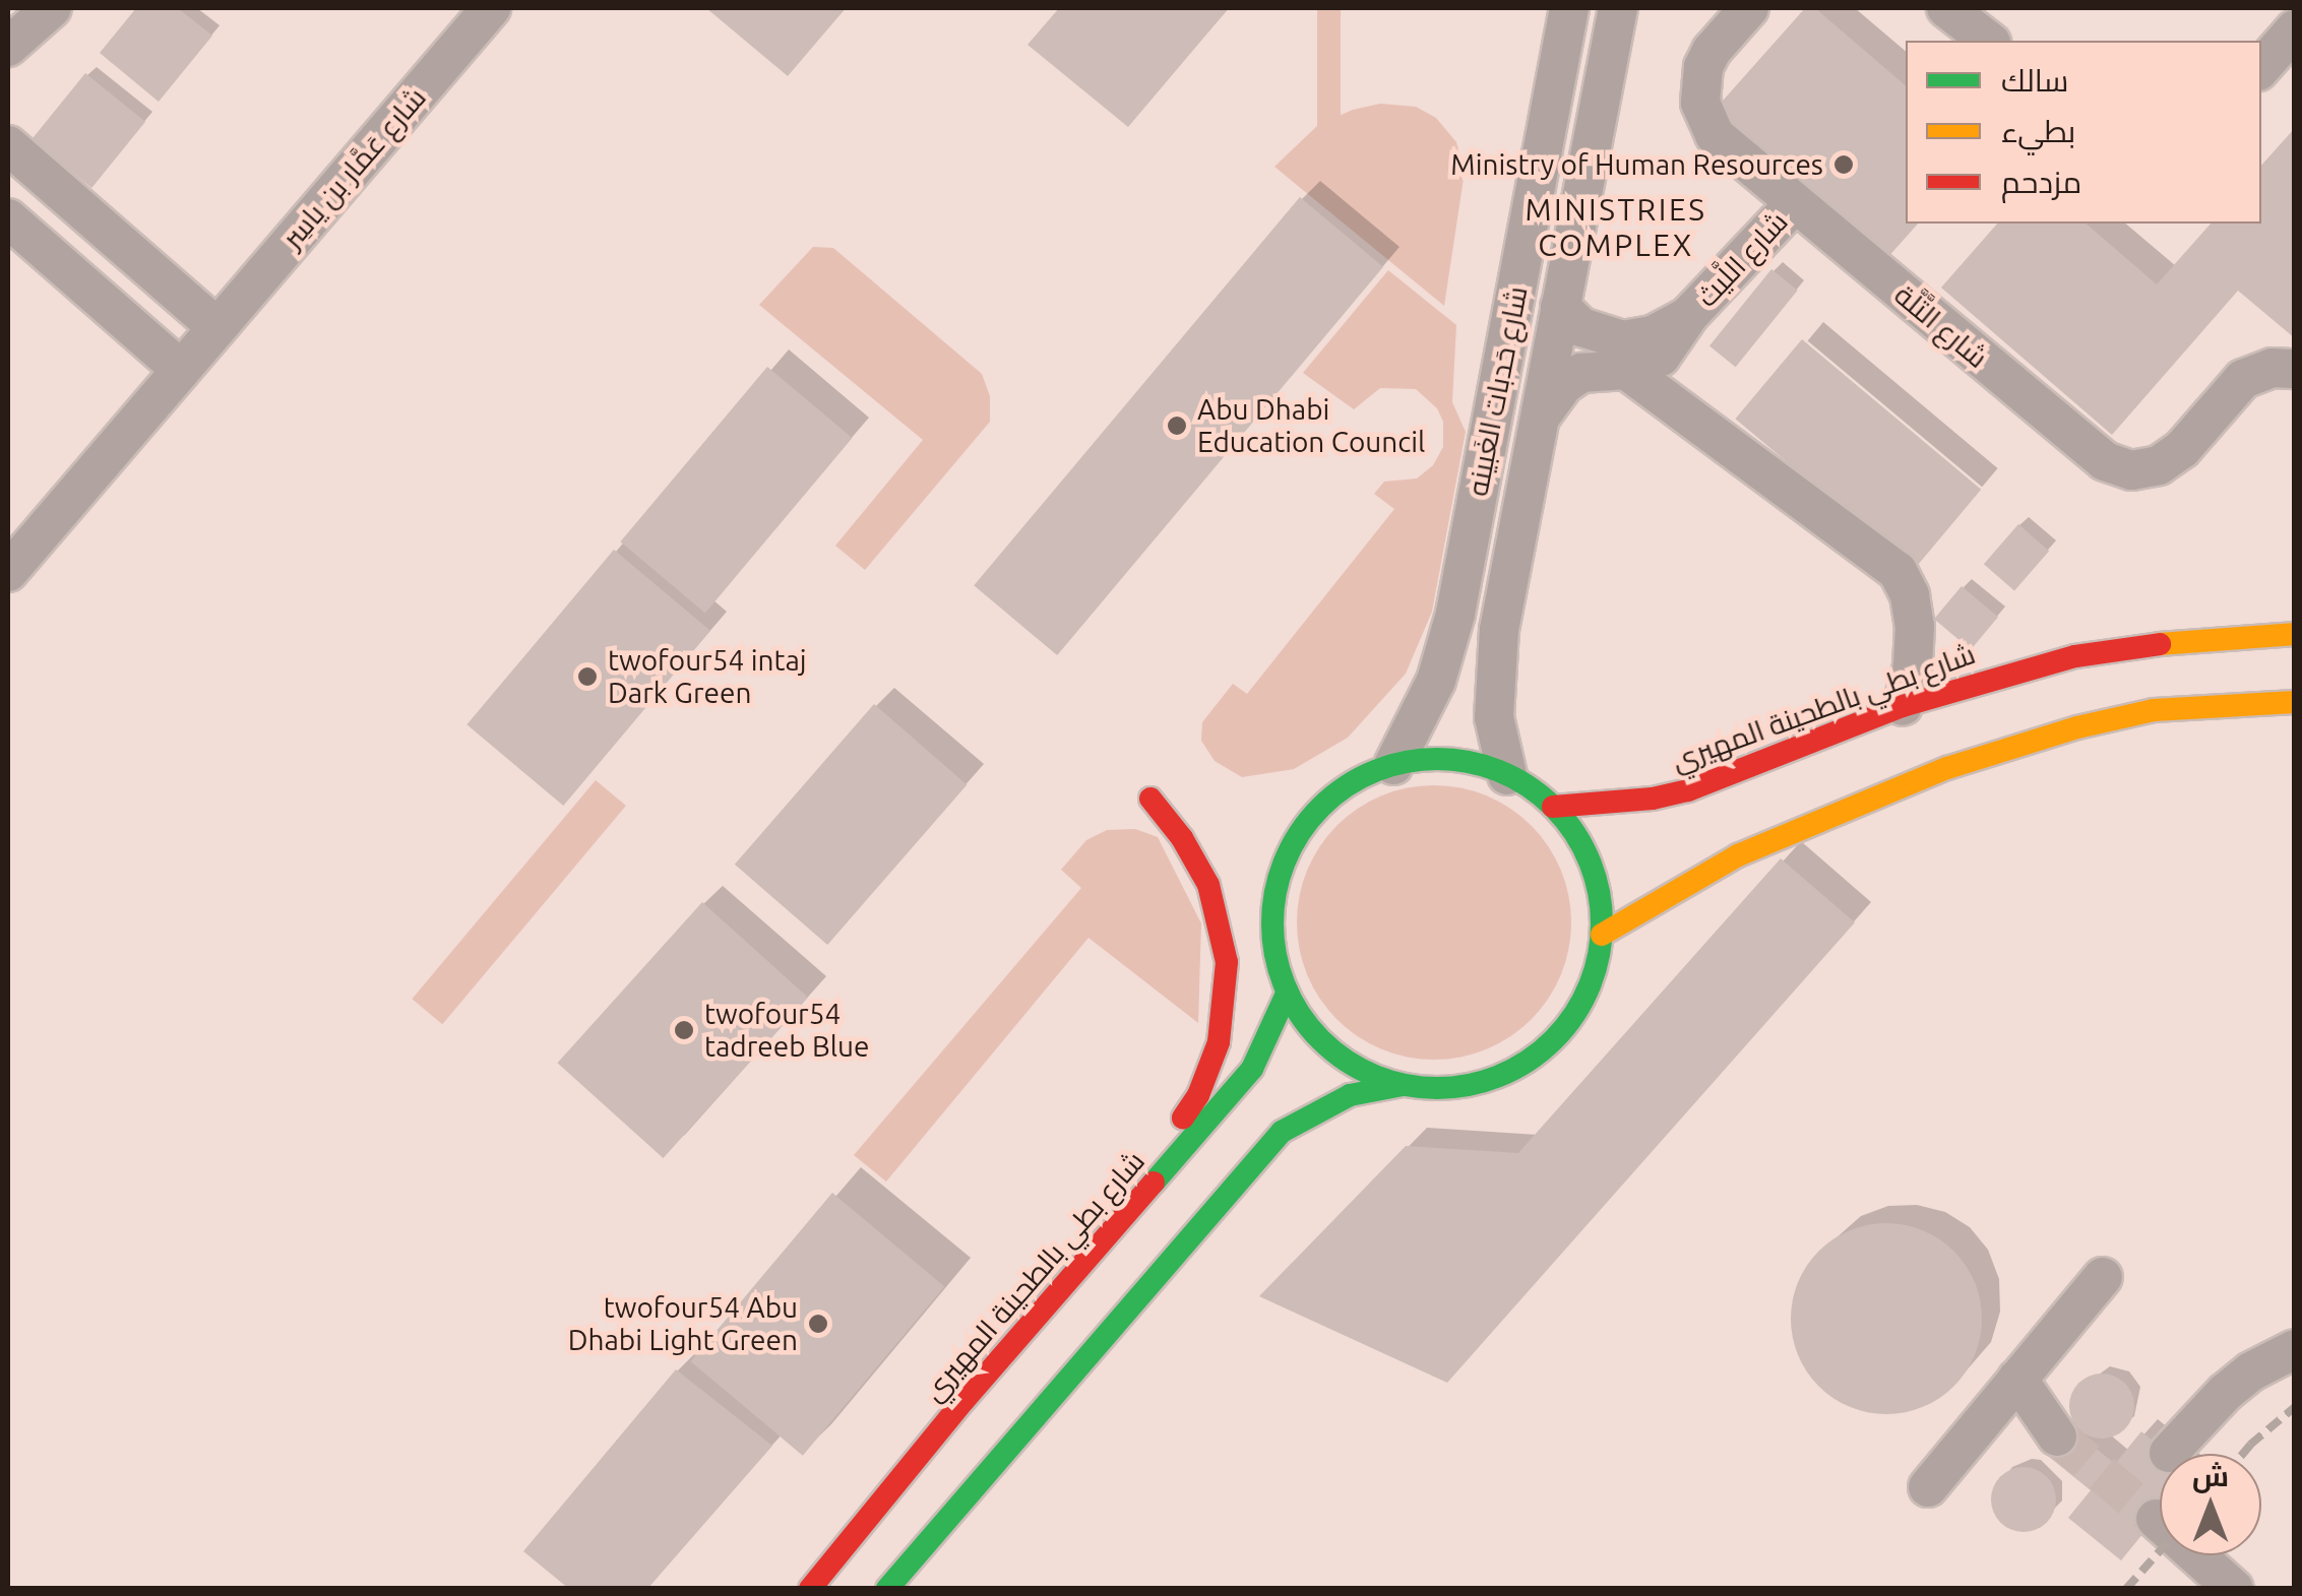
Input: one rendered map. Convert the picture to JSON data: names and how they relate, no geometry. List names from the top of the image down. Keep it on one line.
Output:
{"streets":{"street":["شارع عَمَّار بن ياسِر","شارع اللَّيث","شارع التَّلَّة","شارع حَدبات الغَبينه","شارع بطي بالطحينة المهيري"]},"crossings":[["شارع اللَّيث","شارع التَّلَّة"],["شارع اللَّيث","شارع حَدبات الغَبينه"],["شارع حَدبات الغَبينه","شارع بطي بالطحينة المهيري"]],"districts":["MINISTRIES COMPLEX"],"places":["Ministry of Human Resources","Abu Dhabi Education Council","twofour54 intaj Dark Green","twofour54 tadreeb Blue","twofour54 Abu Dhabi Light Green"],"legend":["سالك","بطيء","مزدحم"],"north":"top"}
